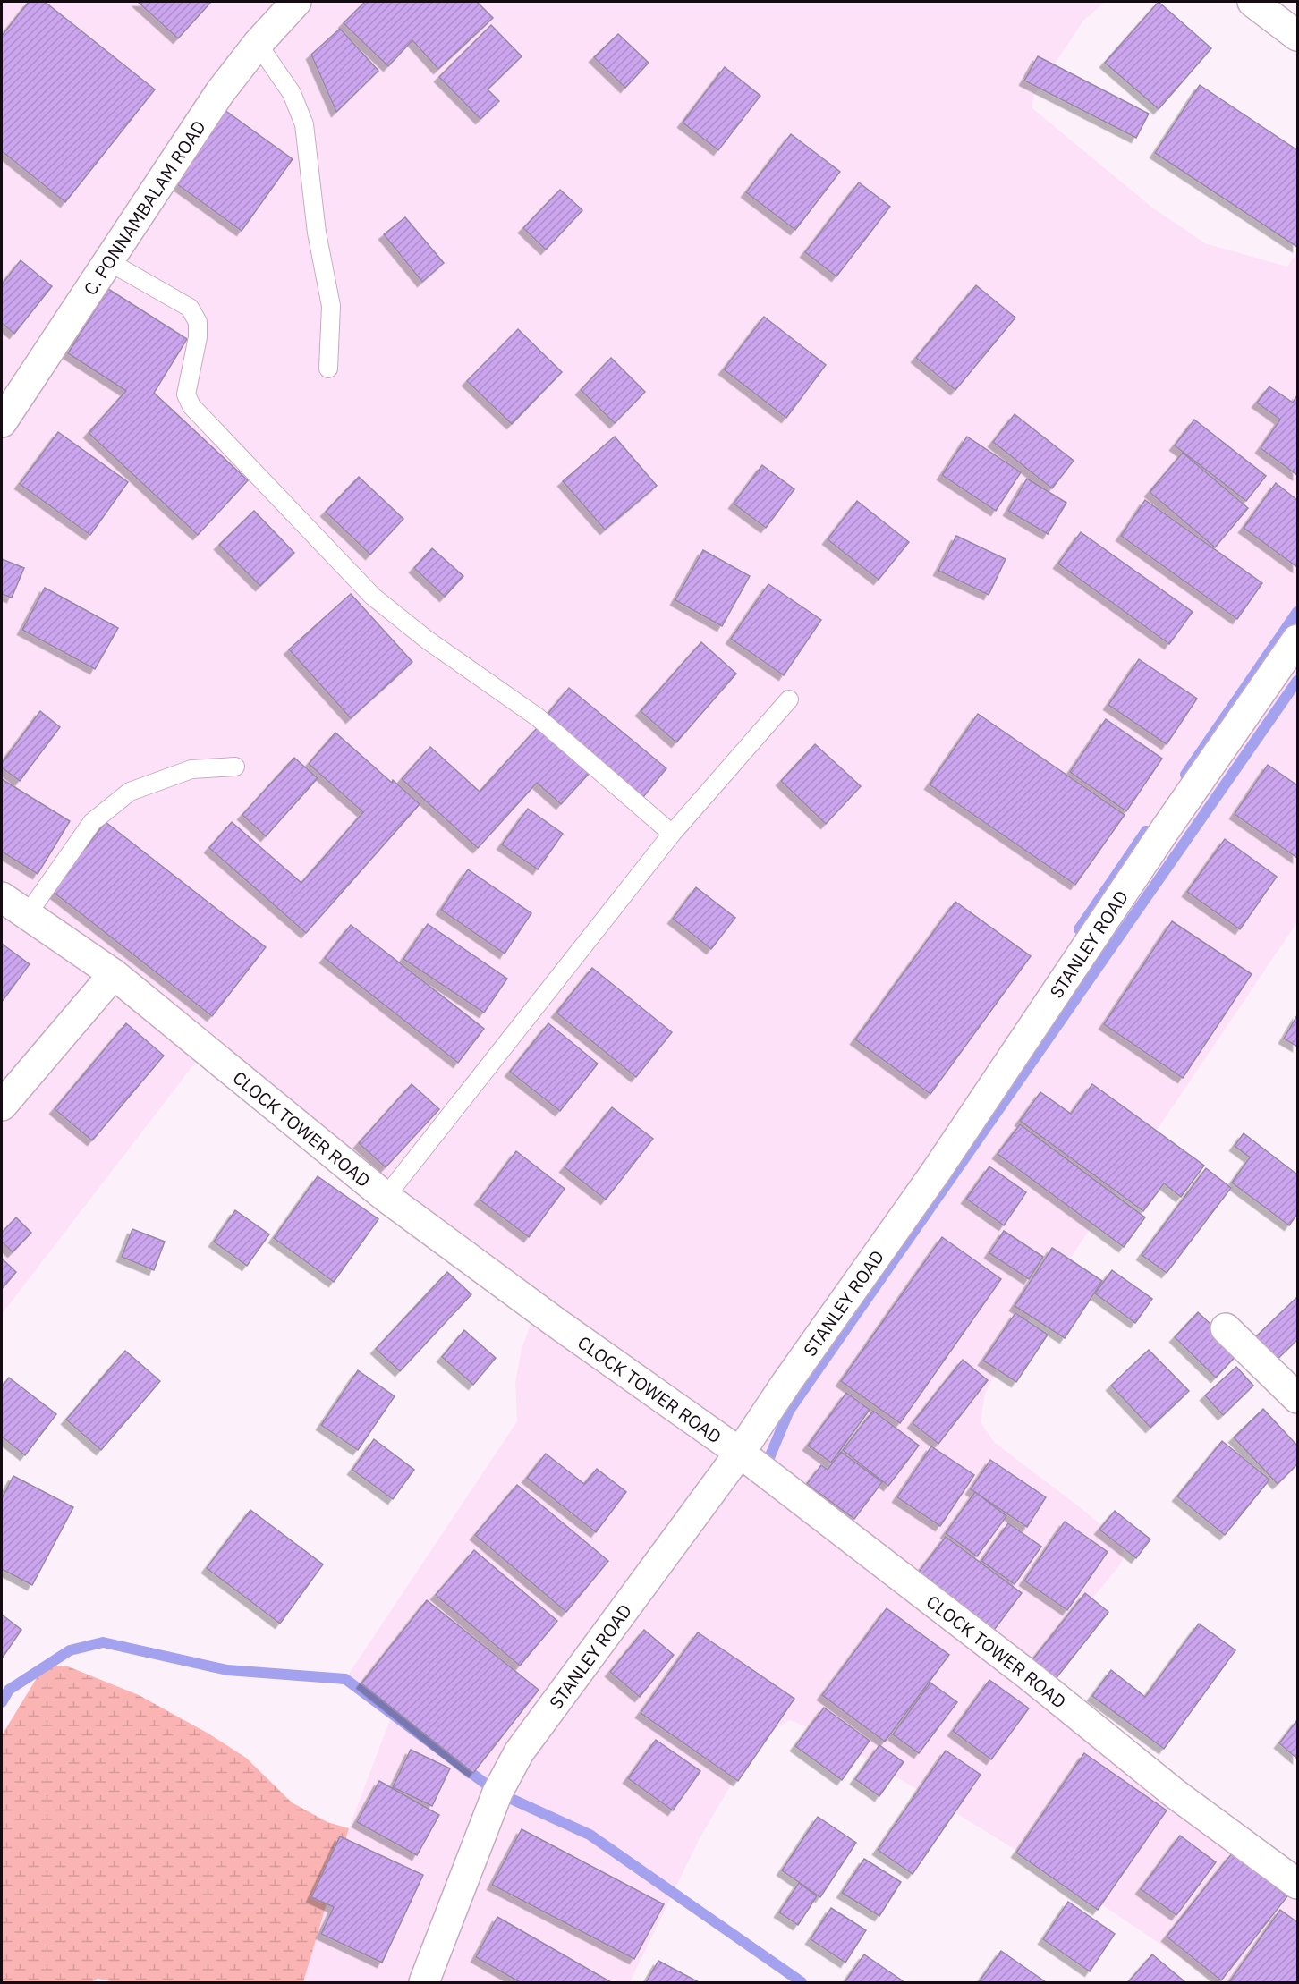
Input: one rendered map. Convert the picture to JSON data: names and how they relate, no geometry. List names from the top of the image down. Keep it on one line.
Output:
{"streets":{"street":["C. PONNAMBALAM ROAD","STANLEY ROAD","CLOCK TOWER ROAD"]},"crossings":[["STANLEY ROAD","CLOCK TOWER ROAD"]]}
